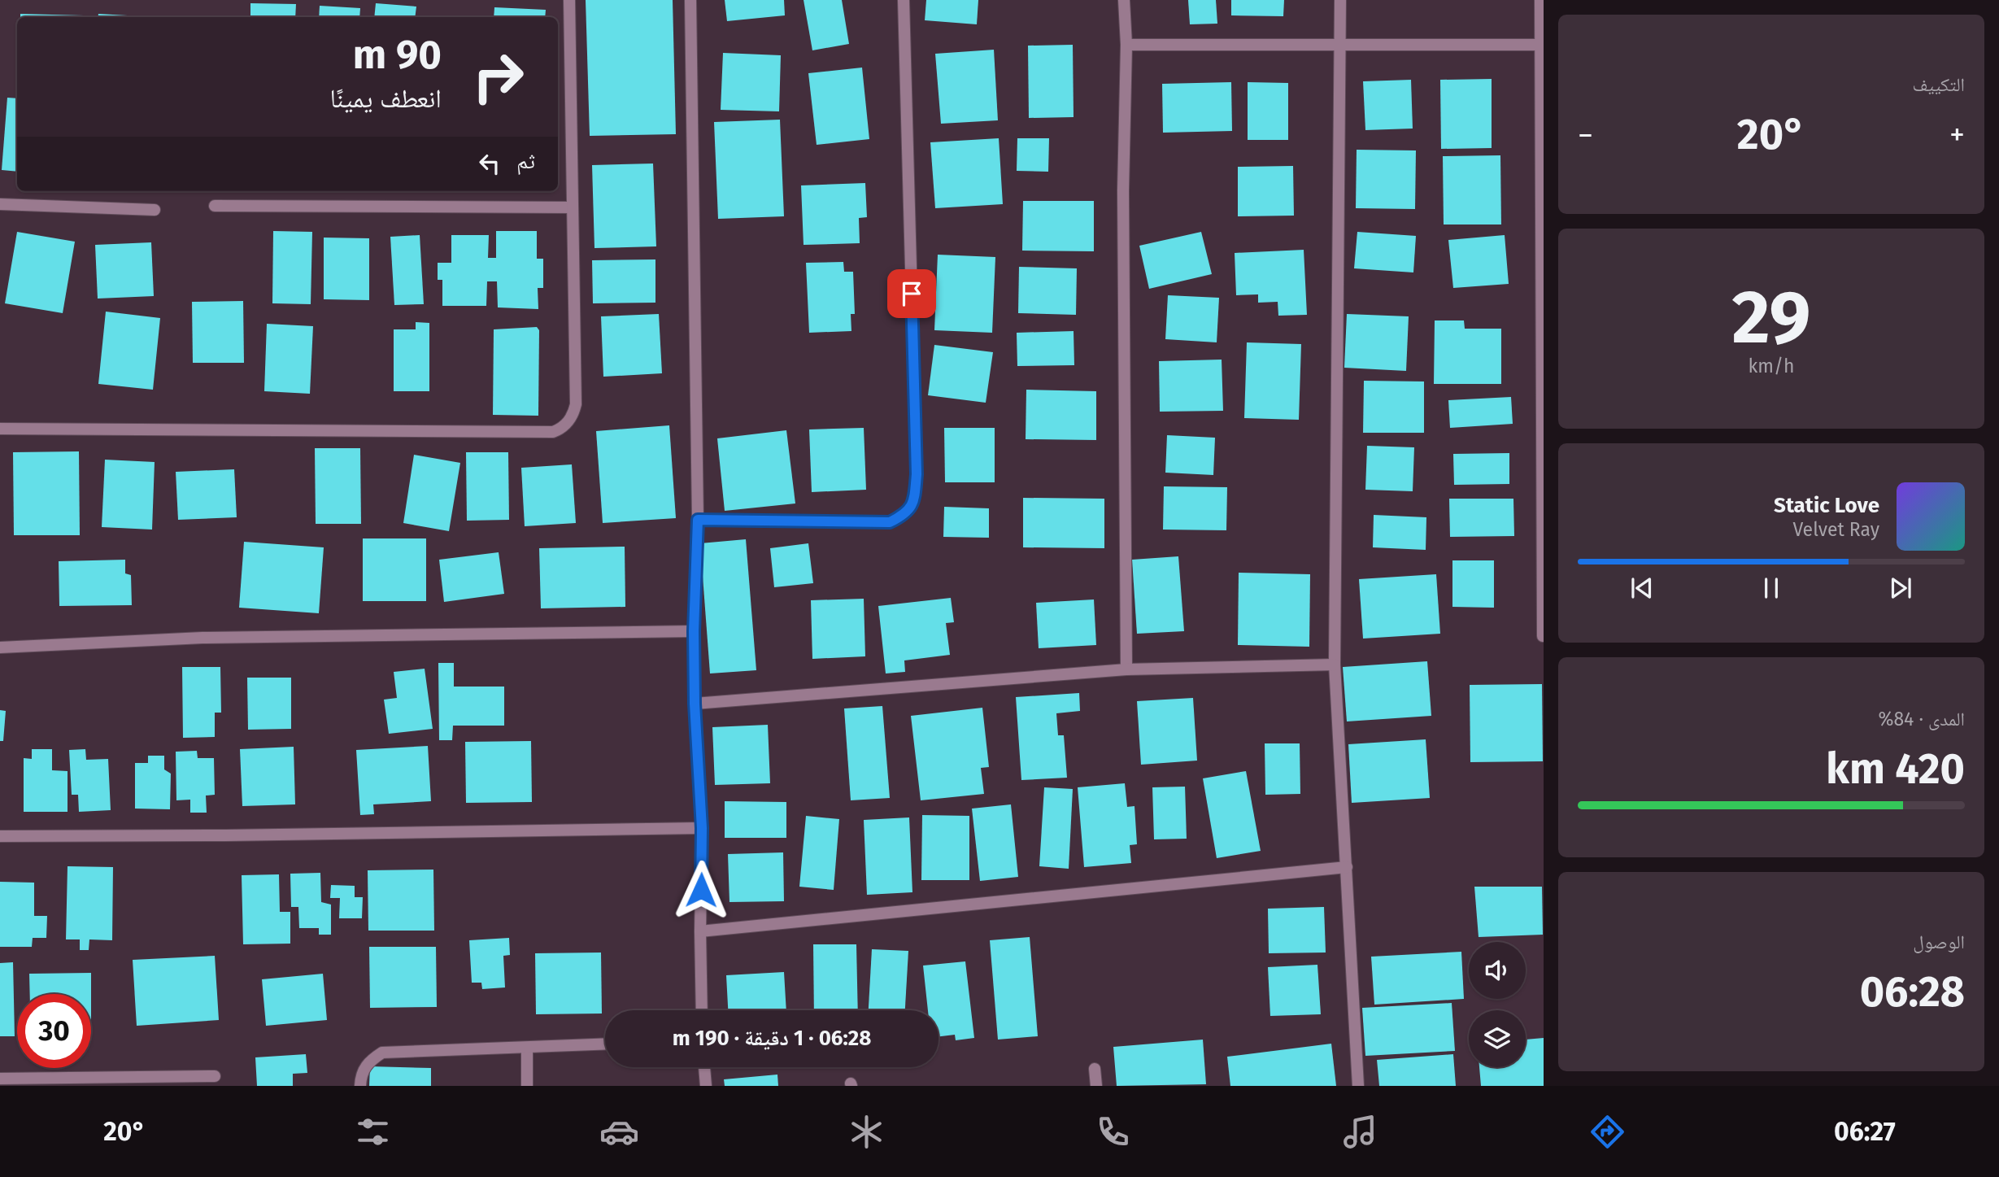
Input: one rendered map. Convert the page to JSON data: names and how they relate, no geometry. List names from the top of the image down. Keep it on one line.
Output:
{"page":{"tile":["التكييف",["29","km/h"],["المدى · 84%","420 km"],["الوصول","06:28"]],"turn":["90 m","انعطف يمينًا"],"heat":["−","20°","+"],"then":"ثم","song":["Static Love","Velvet Ray"],"limit":"30","trip":"06:28 · 1 دقيقة · 190 m","tabs":["06:27","20°"]}}
